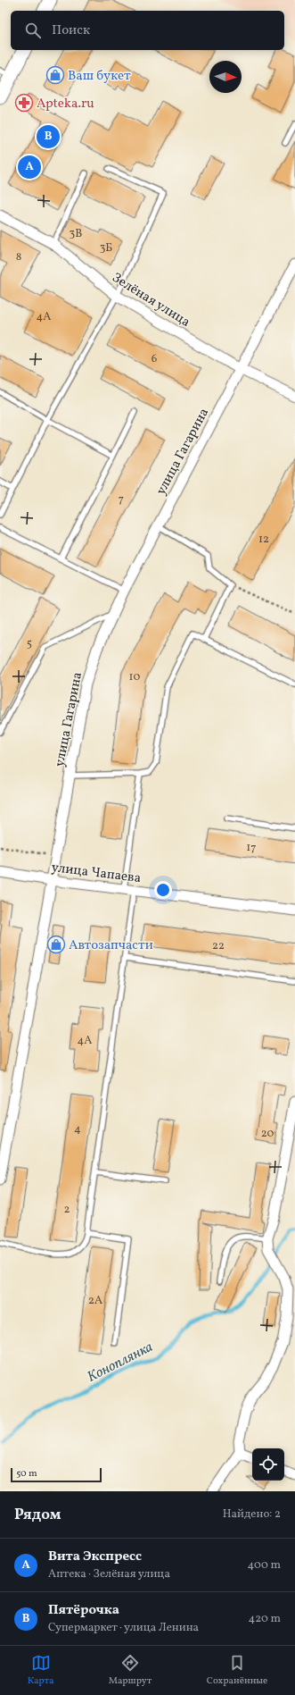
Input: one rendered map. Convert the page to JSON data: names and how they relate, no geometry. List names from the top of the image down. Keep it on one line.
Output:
{"streets":{"street":["Зелёная улица","улица Гагарина","улица Чапаева"]},"crossings":[["Зелёная улица","улица Гагарина"],["улица Гагарина","улица Чапаева"]],"water":["Коноплянка"],"places":{"shop":["Ваш букет","Автозапчасти"],"pharmacy":["Apteka.ru"]},"house_numbers":["3В","3Б","8","4А","6","7","12","5","10","17","22","4А","4","20","2","2А"],"scale_bar":"50 m","north":"right","page":{"search":"Поиск","pins":["B","A"],"scale":"50 m","heading":["Рядом","Найдено: 2"],"list":[{"mark":"A","name":"Вита Экспресс","note":"Аптека · Зелёная улица","value":"400 m"},{"mark":"B","name":"Пятёрочка","note":"Супермаркет · улица Ленина","value":"420 m"}],"nav":["Карта","Маршрут","Сохранённые"]}}
